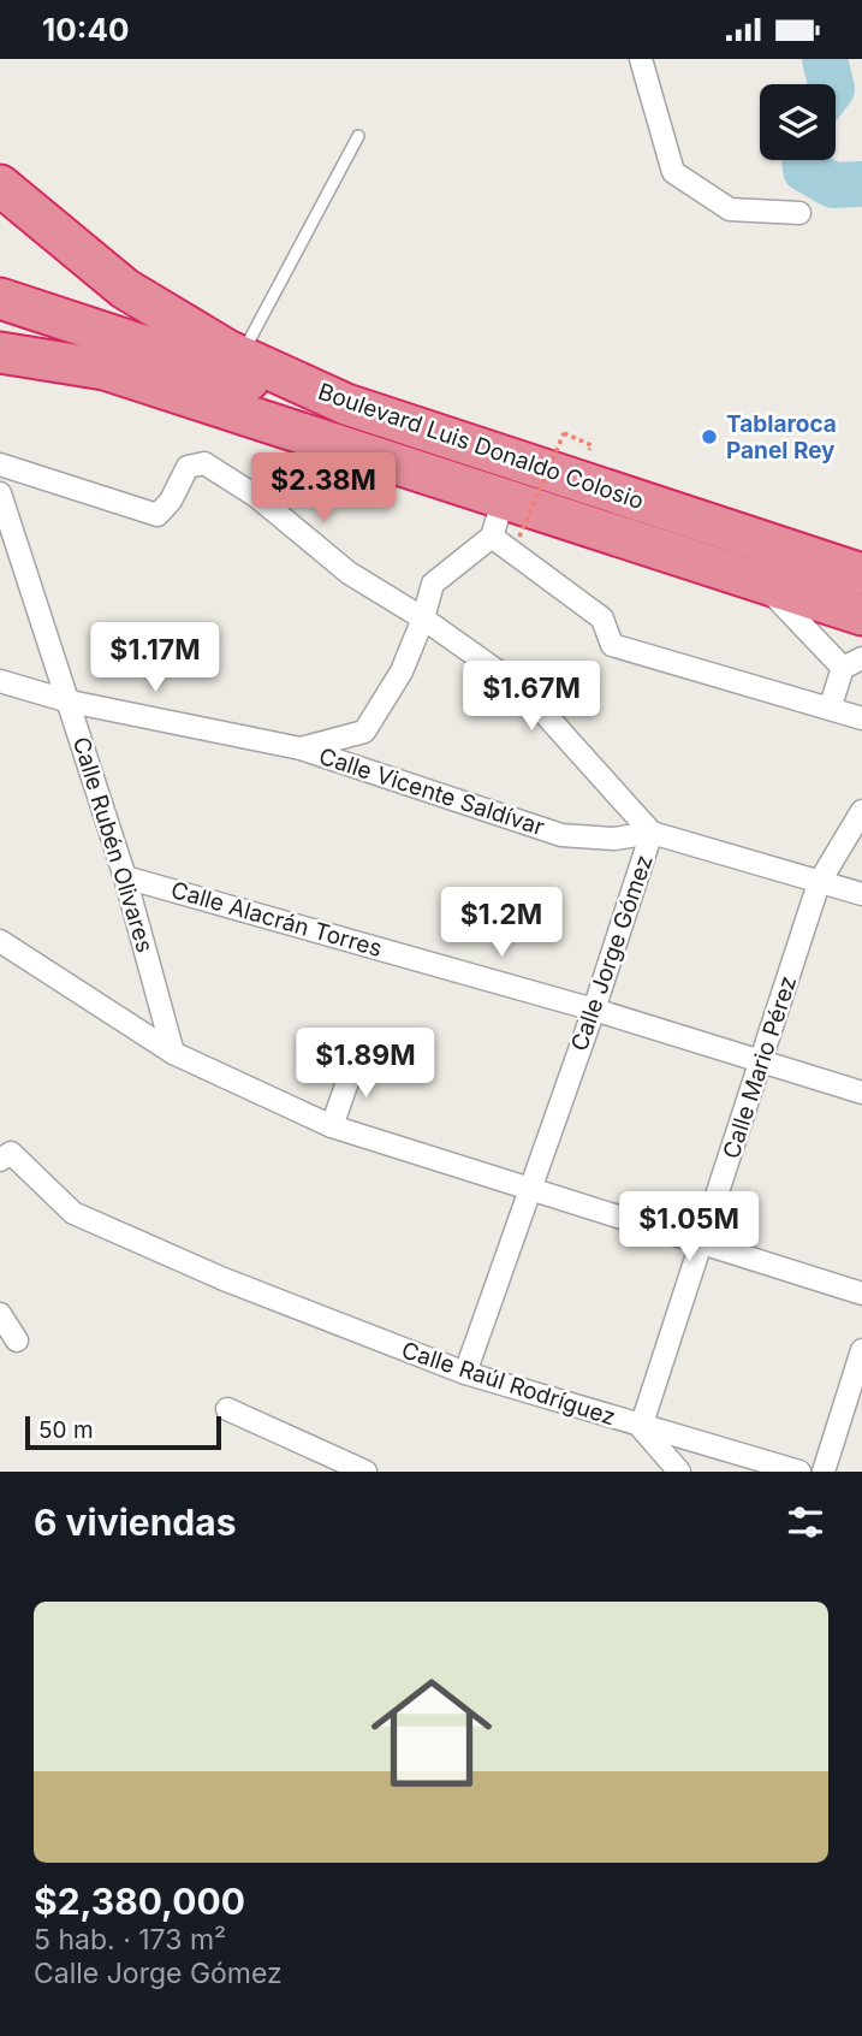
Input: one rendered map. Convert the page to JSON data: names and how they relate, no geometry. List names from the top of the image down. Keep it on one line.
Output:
{"streets":{"highway":["Boulevard Luis Donaldo Colosio"],"street":["Calle Vicente Saldívar","Calle Rubén Olivares","Calle Alacrán Torres","Calle Jorge Gómez","Calle Mario Pérez","Calle Raúl Rodríguez"]},"crossings":[["Calle Vicente Saldívar","Calle Rubén Olivares"],["Calle Vicente Saldívar","Calle Jorge Gómez"],["Calle Vicente Saldívar","Calle Mario Pérez"],["Calle Rubén Olivares","Calle Alacrán Torres"],["Calle Alacrán Torres","Calle Jorge Gómez"],["Calle Alacrán Torres","Calle Mario Pérez"],["Calle Jorge Gómez","Calle Raúl Rodríguez"],["Calle Mario Pérez","Calle Raúl Rodríguez"]],"places":["Tablaroca Panel Rey"],"scale_bar":"50 m","page":{"status":"10:40","price":["$2.38M","$1.17M","$1.67M","$1.2M","$1.89M","$1.05M"],"scale":"50 m","heading":"6 viviendas","list":[{"name":"$2,380,000","note":"5 hab. · 173 m² · Calle Jorge Gómez"}]}}
